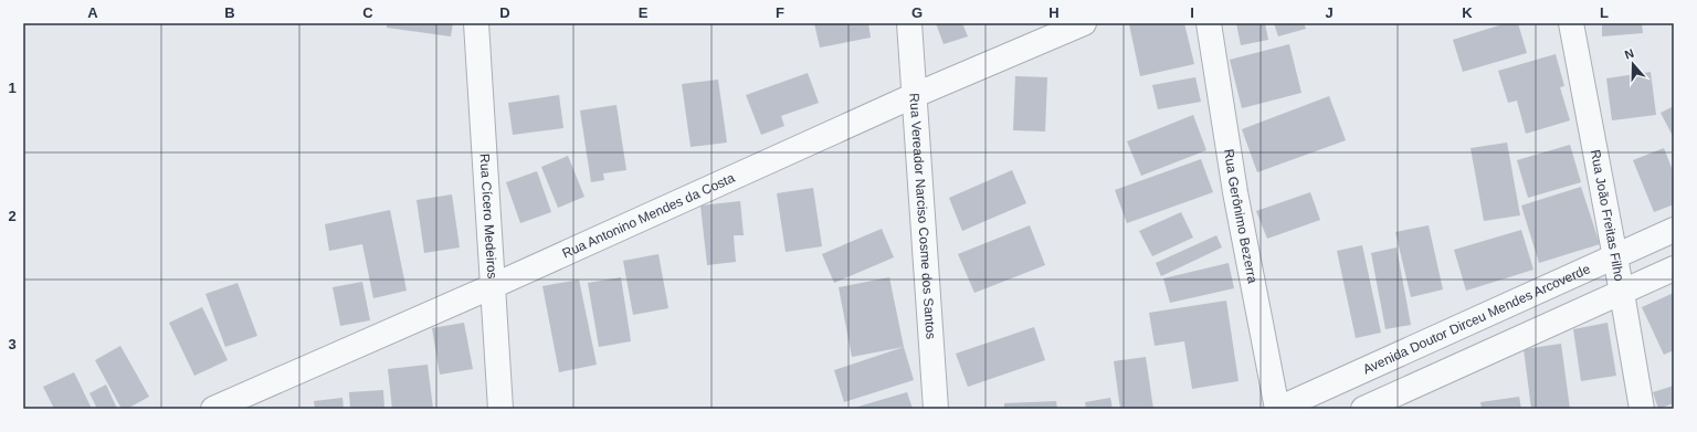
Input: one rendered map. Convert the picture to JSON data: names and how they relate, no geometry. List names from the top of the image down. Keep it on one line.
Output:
{"streets":{"street":["Rua Cícero Medeiros","Rua Antonino Mendes da Costa","Rua João Freitas Filho","Rua Vereador Narciso Cosme dos Santos","Rua Gerônimo Bezerra","Avenida Doutor Dirceu Mendes Arcoverde"]},"crossings":[["Rua Cícero Medeiros","Rua Antonino Mendes da Costa"],["Rua Antonino Mendes da Costa","Rua Vereador Narciso Cosme dos Santos"],["Rua João Freitas Filho","Avenida Doutor Dirceu Mendes Arcoverde"],["Rua Gerônimo Bezerra","Avenida Doutor Dirceu Mendes Arcoverde"]],"north":"top","grid":{"columns":["A","B","C","D","E","F","G","H","I","J","K","L"],"rows":["1","2","3"]}}
